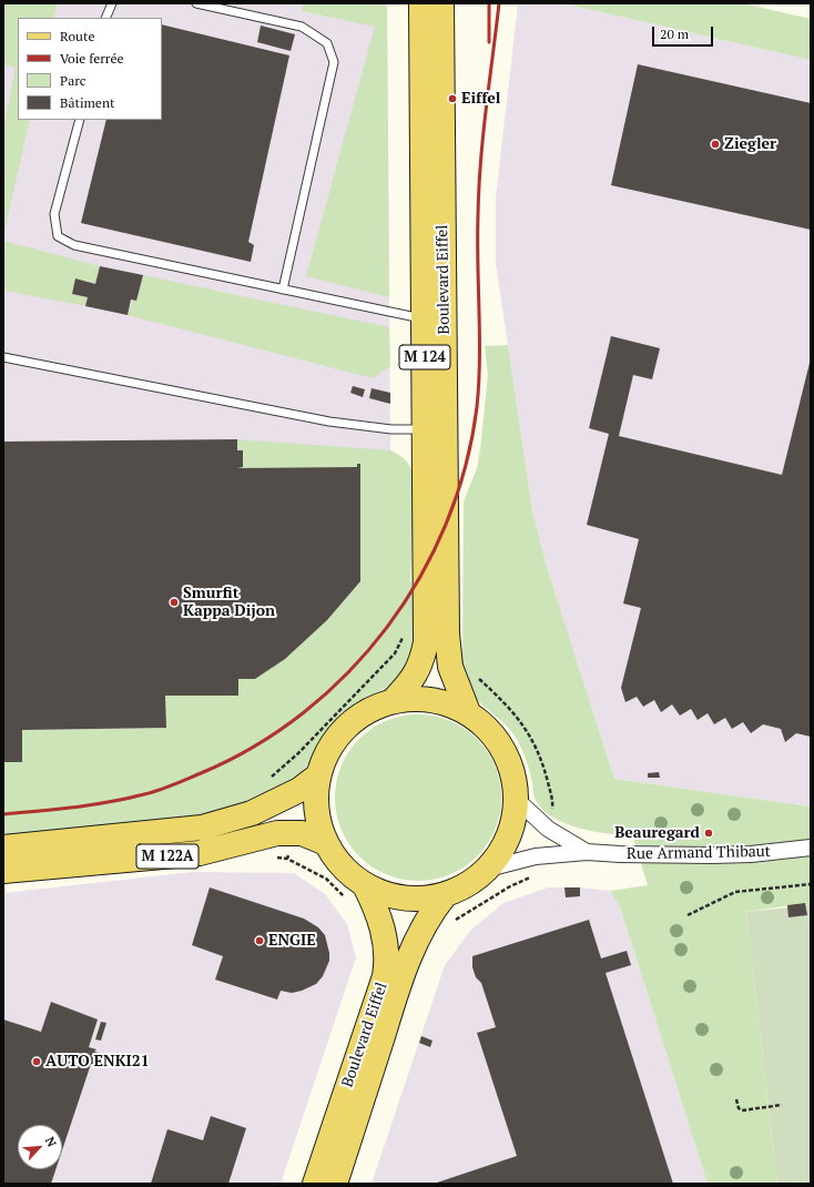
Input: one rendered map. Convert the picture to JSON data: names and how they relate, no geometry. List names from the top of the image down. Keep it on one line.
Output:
{"streets":{"main road":["Boulevard Eiffel","M 124","M 122A"],"street":["Rue Armand Thibaut"]},"places":["Eiffel","Ziegler","Smurfit Kappa Dijon","Beauregard","ENGIE","AUTO ENKI21"],"legend":["Route","Voie ferrée","Parc","Bâtiment"],"scale_bar":"20 m","north":"top right"}
